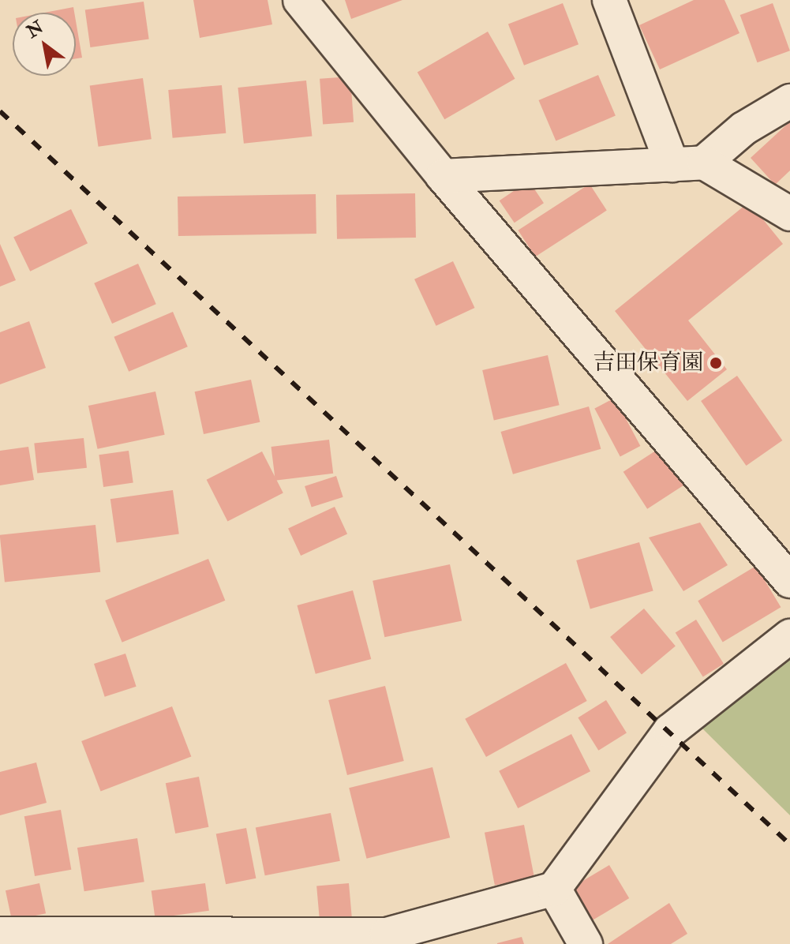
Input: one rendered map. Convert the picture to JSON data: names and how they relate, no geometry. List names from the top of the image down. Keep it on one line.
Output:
{"places":["吉田保育園"],"north":"top left"}
